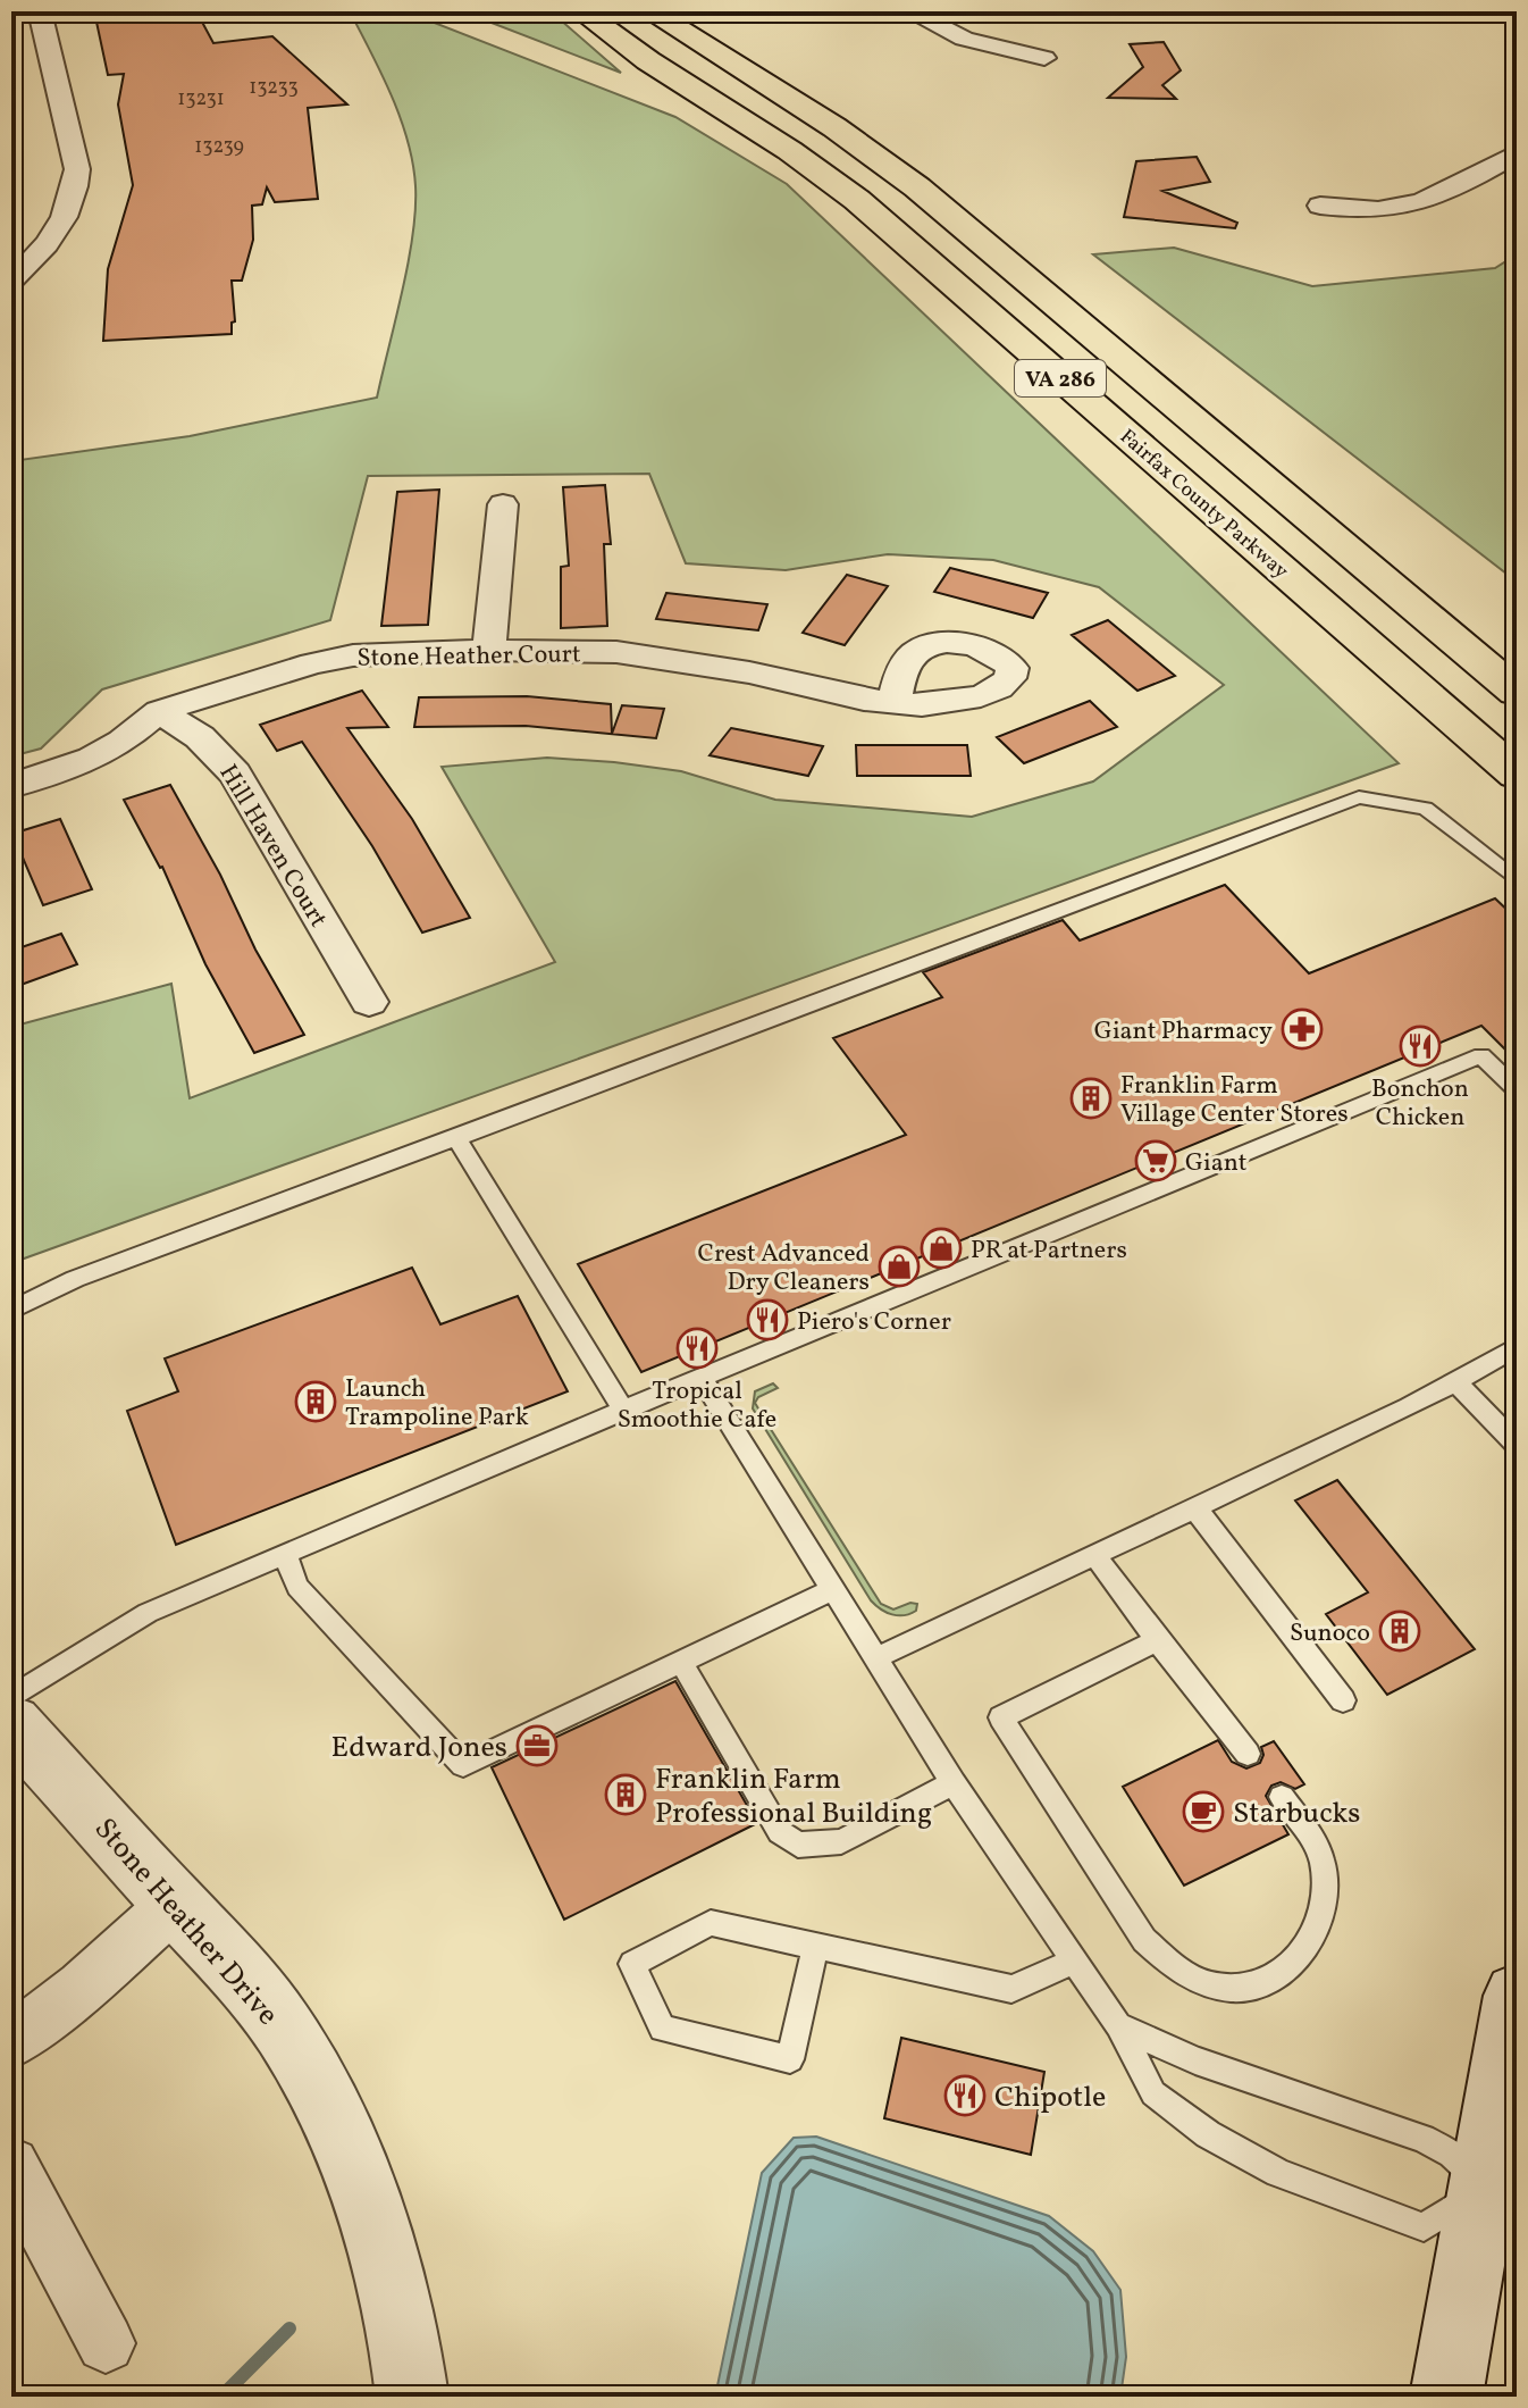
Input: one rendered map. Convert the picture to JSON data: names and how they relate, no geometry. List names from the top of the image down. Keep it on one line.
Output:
{"streets":{"highway":["VA 286","Fairfax County Parkway"],"street":["Stone Heather Court","Hill Haven Court","Stone Heather Drive"]},"crossings":[["Stone Heather Court","Hill Haven Court"]],"places":{"pharmacy":["Giant Pharmacy"],"restaurant":["Bonchon Chicken","Piero's Corner","Tropical Smoothie Cafe","Chipotle"],"building":["Franklin Farm Village Center Stores","Launch Trampoline Park","Sunoco","Franklin Farm Professional Building"],"supermarket":["Giant"],"shop":["PR at Partners","Crest Advanced Dry Cleaners"],"office":["Edward Jones"],"cafe":["Starbucks"]},"house_numbers":["13233","13231","13239"]}
